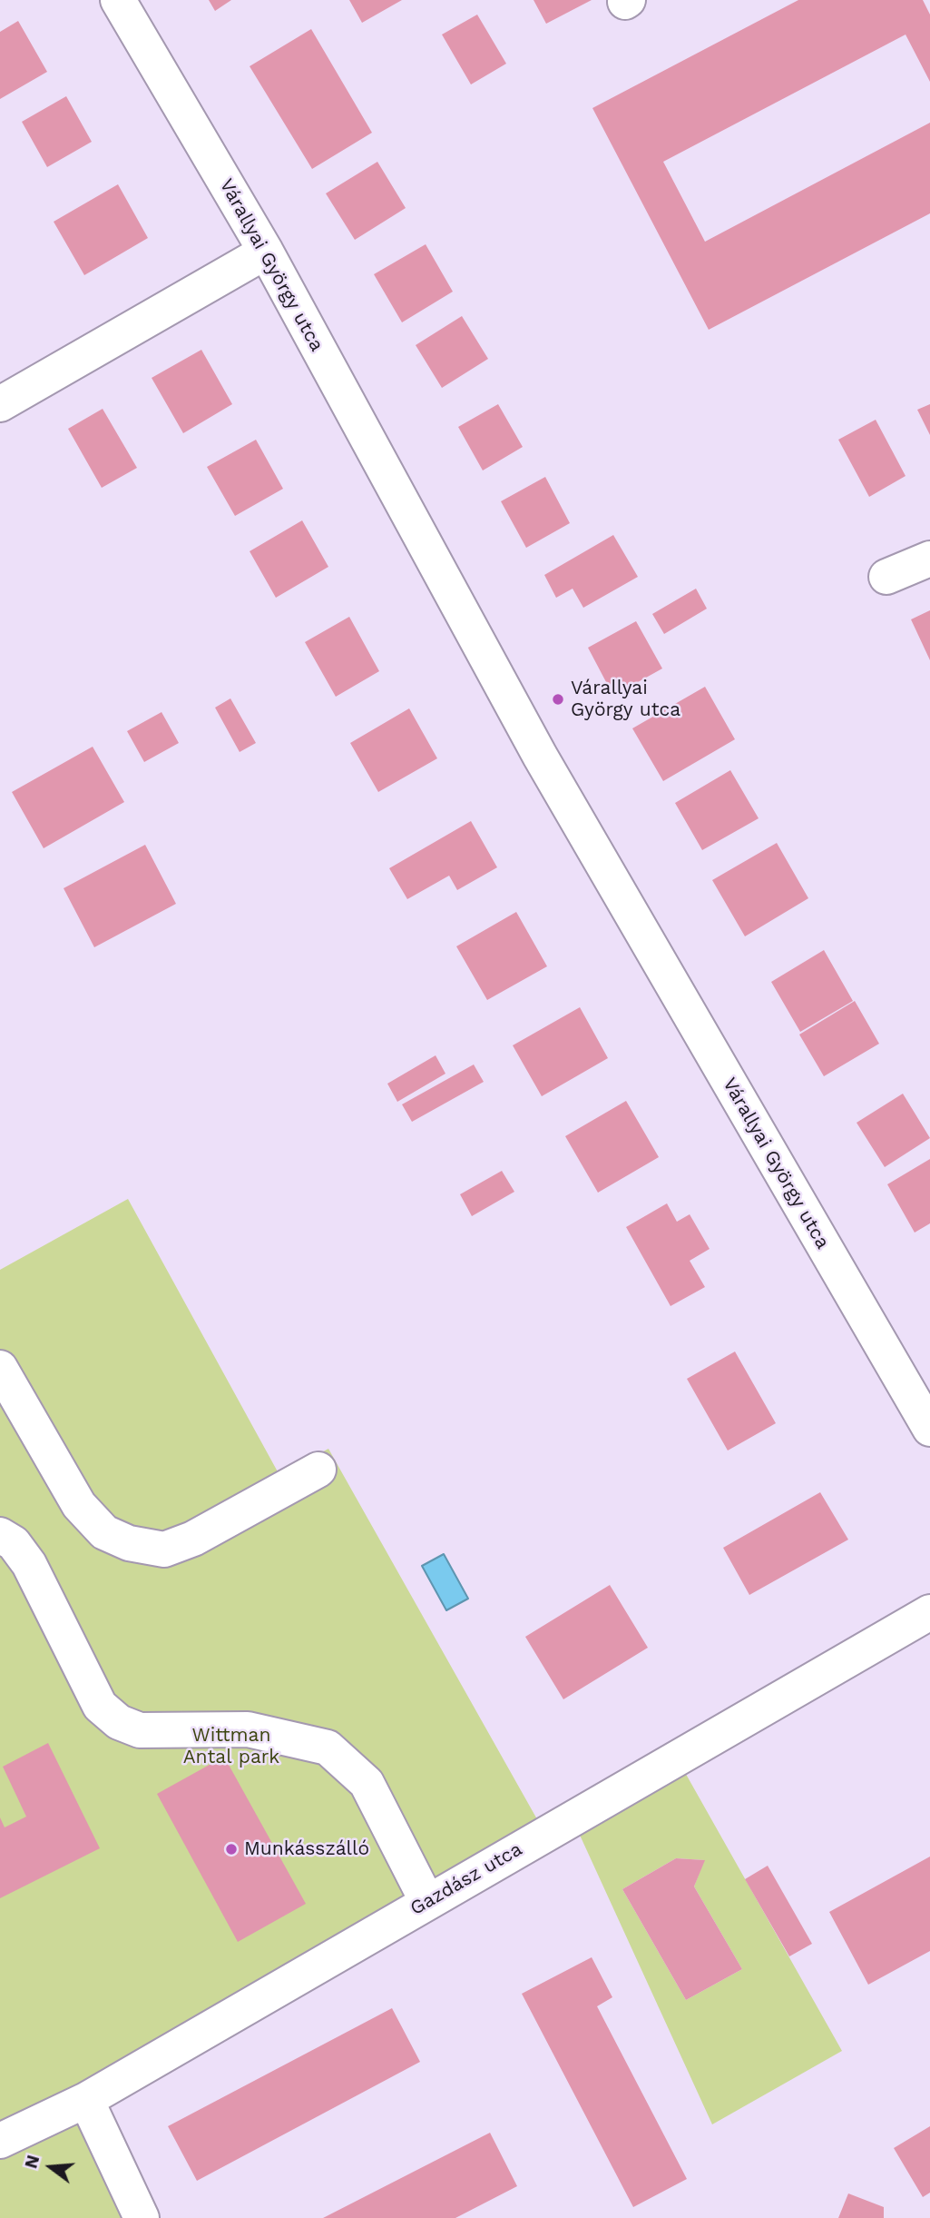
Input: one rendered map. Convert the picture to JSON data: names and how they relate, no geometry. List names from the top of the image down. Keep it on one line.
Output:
{"streets":{"street":["Várallyai György utca","Gazdász utca"]},"parks":["Wittman Antal park"],"places":["Várallyai György utca","Munkásszálló"],"north":"left"}
